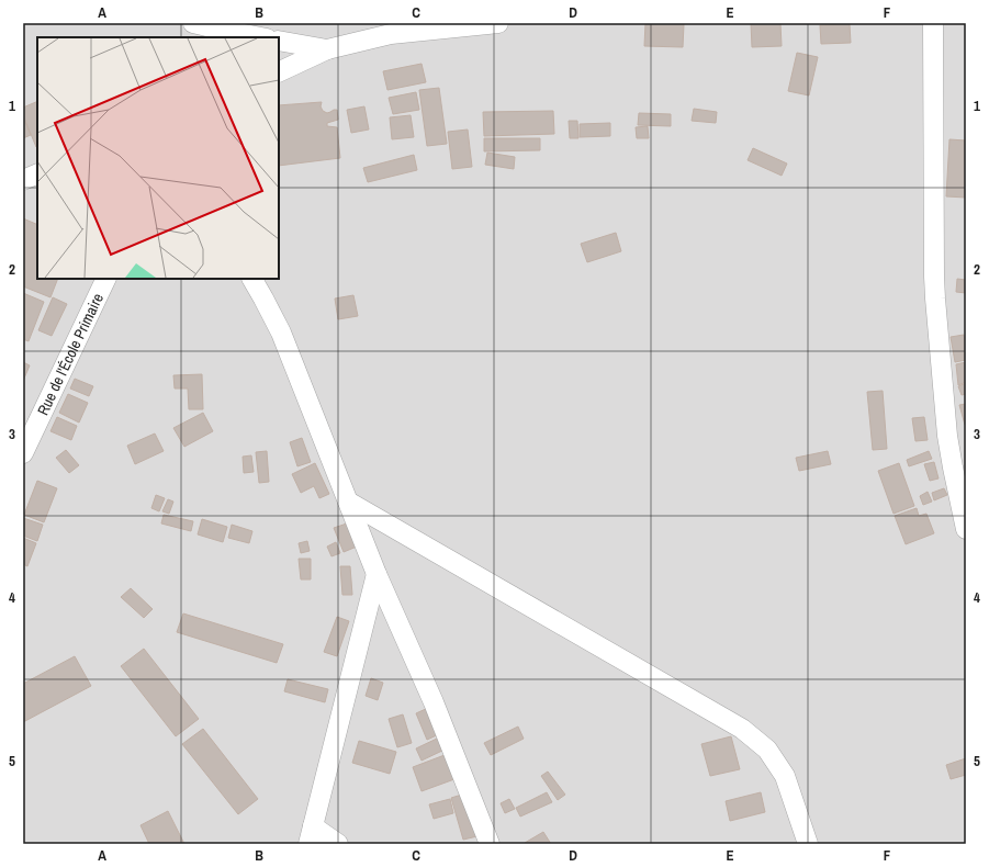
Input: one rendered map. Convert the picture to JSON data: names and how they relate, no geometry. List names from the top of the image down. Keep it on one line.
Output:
{"streets":{"street":["Rue de l'École Primaire"]},"grid":{"columns":["A","B","C","D","E","F"],"rows":["1","2","3","4","5"]}}
